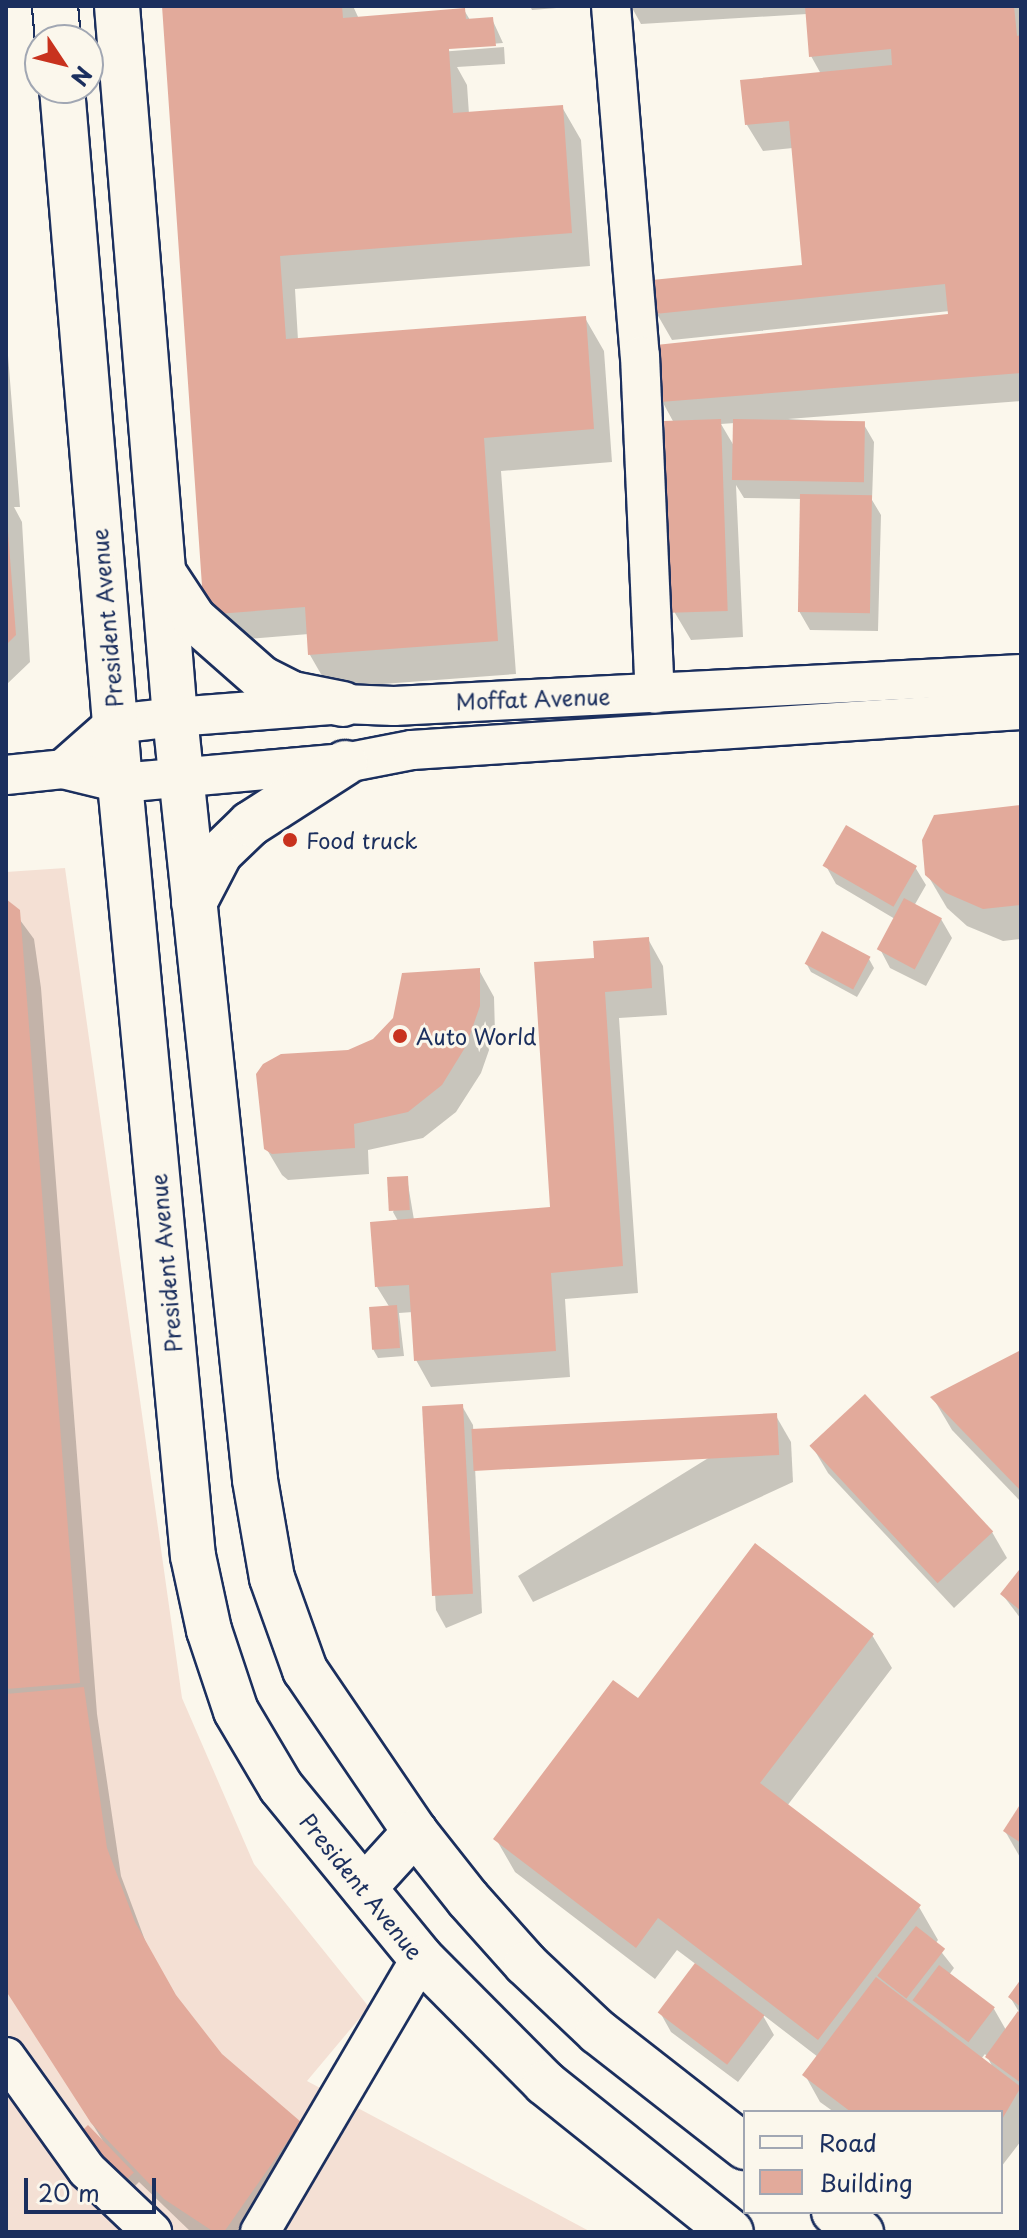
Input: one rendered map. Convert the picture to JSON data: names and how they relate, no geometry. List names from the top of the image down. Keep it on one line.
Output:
{"streets":{"main road":["President Avenue"],"street":["Moffat Avenue"]},"crossings":[["President Avenue","Moffat Avenue"]],"places":["Food truck","Auto World"],"legend":["Road","Building"],"scale_bar":"20 m","north":"bottom right"}
